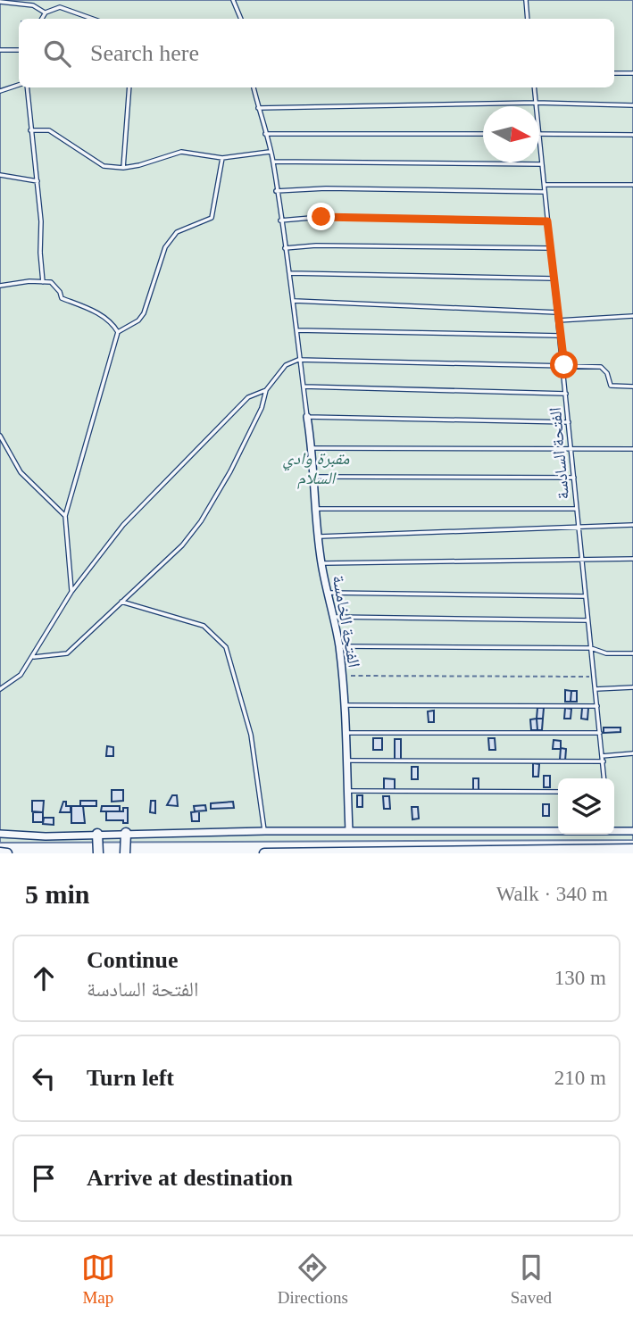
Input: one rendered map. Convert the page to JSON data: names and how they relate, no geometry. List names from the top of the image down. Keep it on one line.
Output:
{"streets":{"street":["الفتحة الخامسة"],"lane":["الفتحة السادسة"]},"parks":["مقبرة وادي السلام"],"north":"right","page":{"search":"Search here","heading":["5 min","Walk · 340 m"],"list":[["Continue","الفتحة السادسة","130 m"],["Turn left","210 m"],"Arrive at destination"],"nav":["Map","Directions","Saved"]}}
